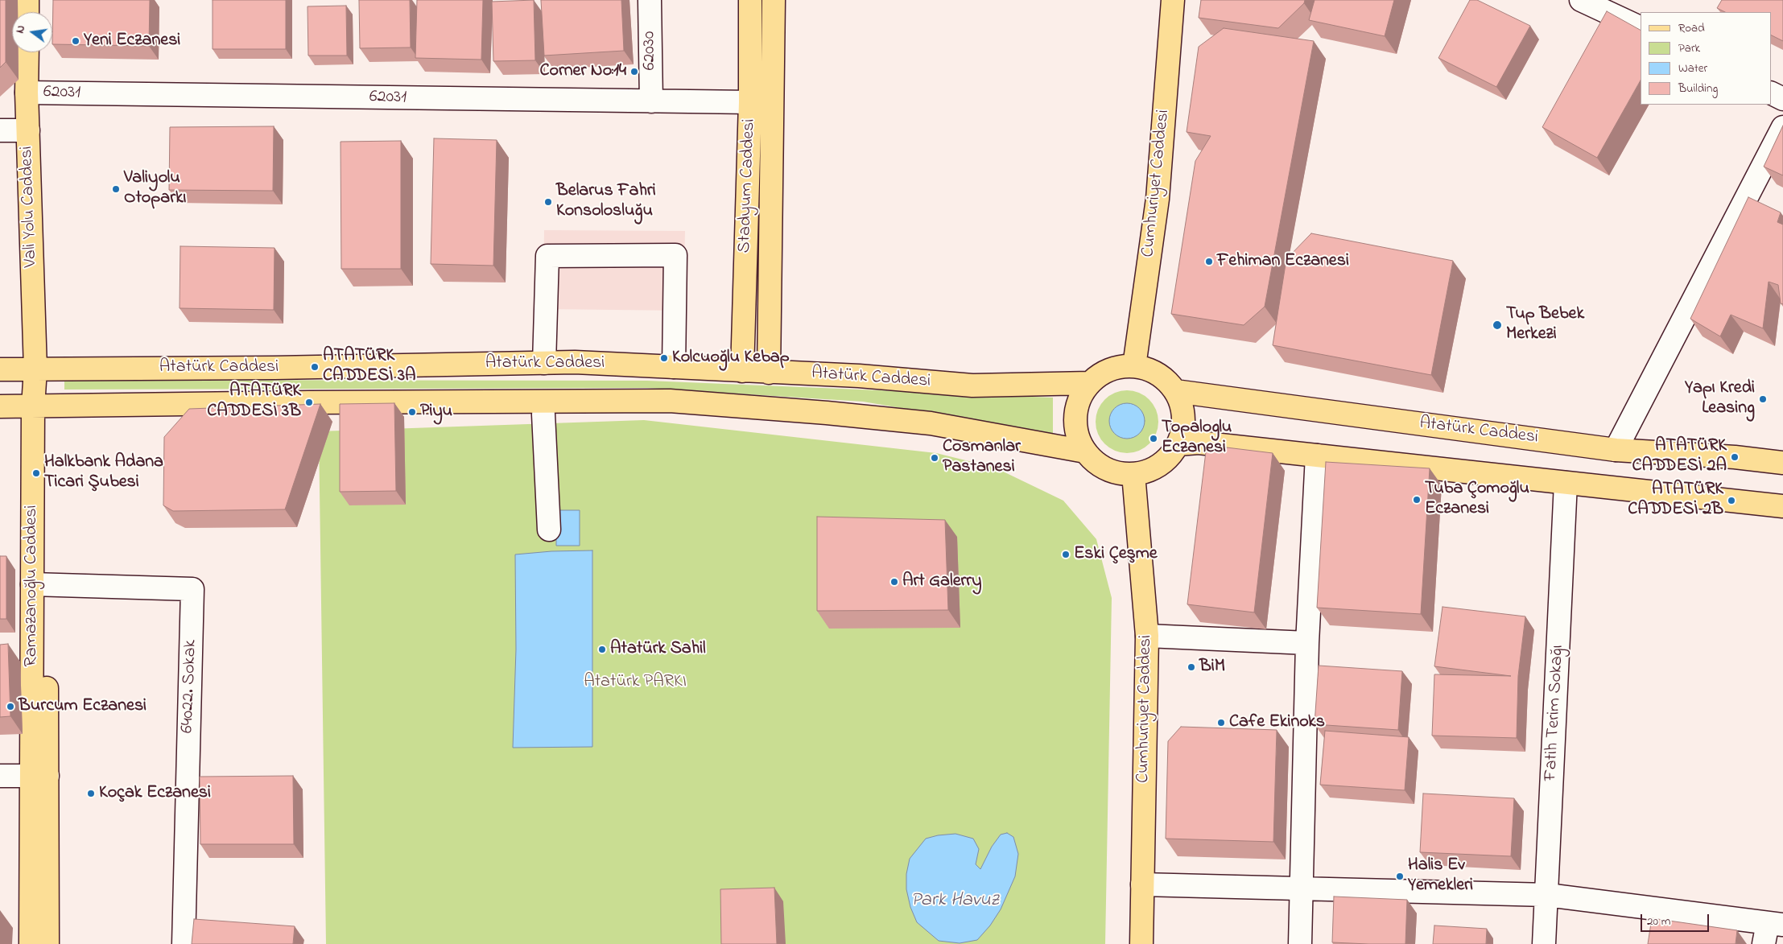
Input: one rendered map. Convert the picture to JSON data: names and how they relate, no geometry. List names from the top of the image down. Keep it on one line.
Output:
{"streets":{"main road":["Cumhuriyet Caddesi","Stadyum Caddesi","Vali Yolu Caddesi","Atatürk Caddesi","Ramazanoğlu Caddesi"],"street":["62030","62031","64022. Sokak","Fatih Terim Sokağı"]},"crossings":[["62030","62031"],["62031","Stadyum Caddesi"],["62031","Vali Yolu Caddesi"],["Cumhuriyet Caddesi","Atatürk Caddesi"],["Stadyum Caddesi","Atatürk Caddesi"],["Vali Yolu Caddesi","Atatürk Caddesi"],["Vali Yolu Caddesi","Ramazanoğlu Caddesi"],["Atatürk Caddesi","Ramazanoğlu Caddesi"],["Ramazanoğlu Caddesi","64022. Sokak"]],"water":["Park Havuz"],"parks":["Atatürk PARKI"],"places":["Yeni Eczanesi","Corner No:14","Valiyolu Otoparkı","Belarus Fahri Konsolosluğu","Fehiman Eczanesi","Tup Bebek Merkezi","Kolcuoğlu Kebap","ATATÜRK CADDESİ 3A","Yapı Kredi Leasing","ATATÜRK CADDESİ 3B","Piyu","Topaloglu Eczanesi","ATATÜRK CADDESİ 2A","Cosmanlar Pastanesi","Halkbank Adana Ticari Şubesi","Tuba Çomoğlu Eczanesi","ATATÜRK CADDESİ 2B","Eski Çeşme","Art Galerry","Atatürk Sahil","BiM","Burcum Eczanesi","Cafe Ekinoks","Koçak Eczanesi","Halis Ev Yemekleri"],"legend":["Road","Park","Water","Building"],"scale_bar":"20 m","north":"left"}
